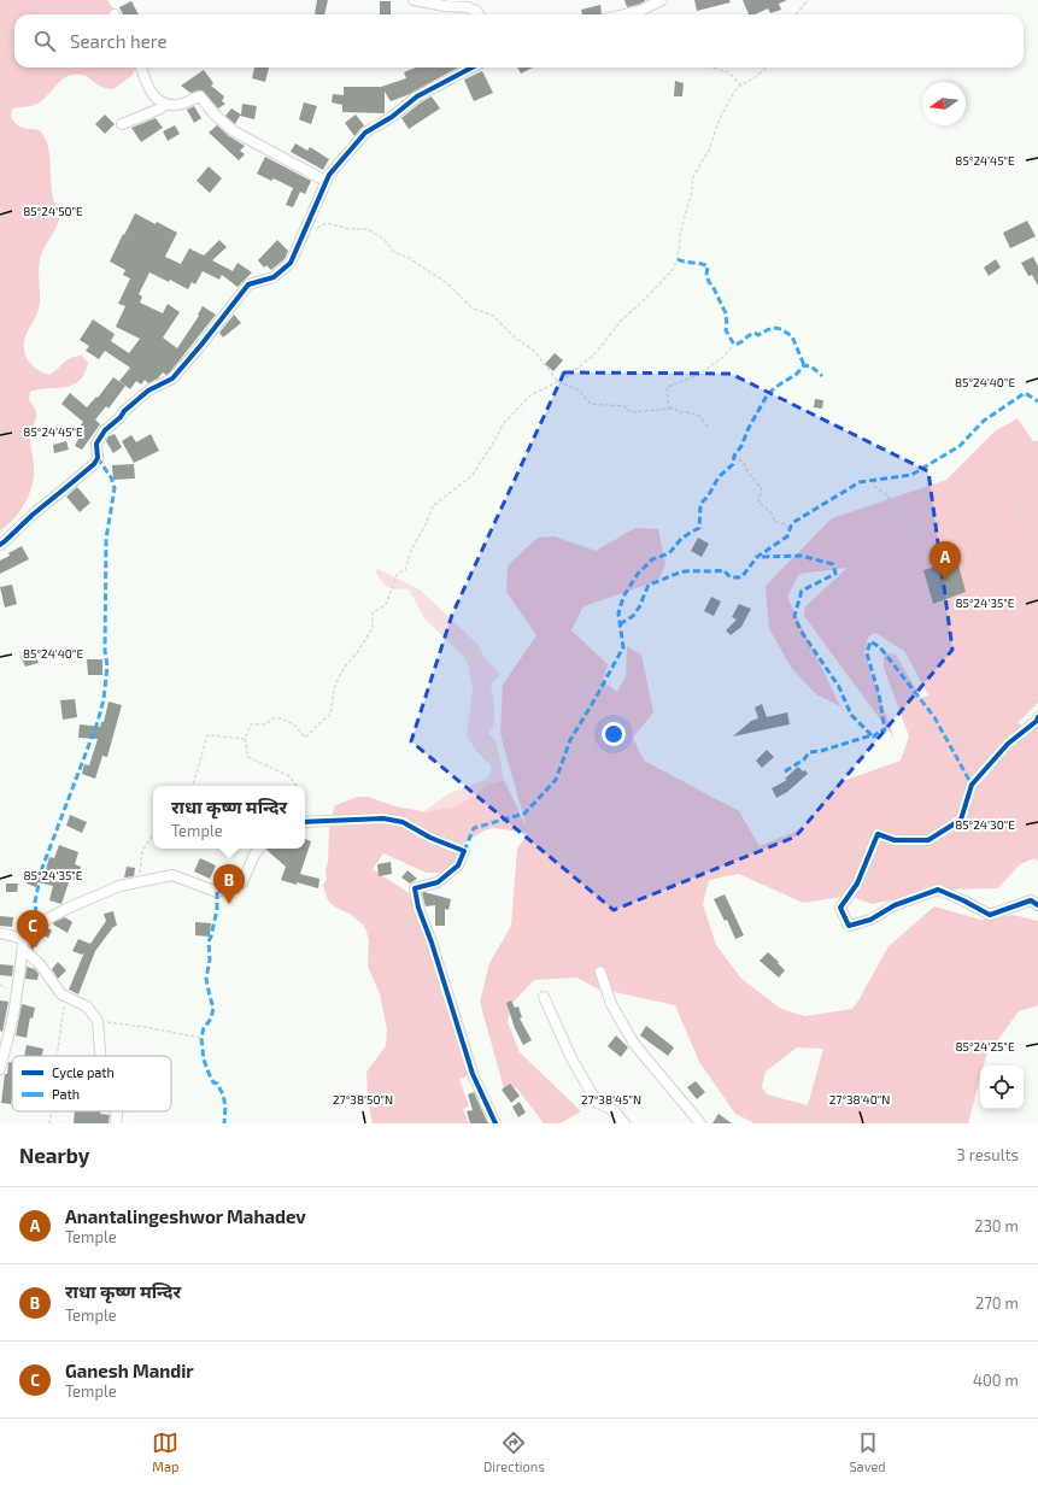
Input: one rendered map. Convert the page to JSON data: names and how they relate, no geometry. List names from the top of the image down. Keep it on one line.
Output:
{"legend":["Cycle path","Path"],"north":"left","page":{"search":"Search here","pins":["A","B","C"],"popup":["राधा कृष्ण मन्दिर","Temple"],"heading":["Nearby","3 results"],"list":[{"mark":"A","name":"Anantalingeshwor Mahadev","note":"Temple","value":"230 m"},{"mark":"B","name":"राधा कृष्ण मन्दिर","note":"Temple","value":"270 m"},{"mark":"C","name":"Ganesh Mandir","note":"Temple","value":"400 m"}],"nav":["Map","Directions","Saved"]},"coordinates":["85°24'45\"E","85°24'50\"E","85°24'40\"E","85°24'35\"E","85°24'30\"E","85°24'25\"E","27°38'50\"N","27°38'45\"N","27°38'40\"N"]}
